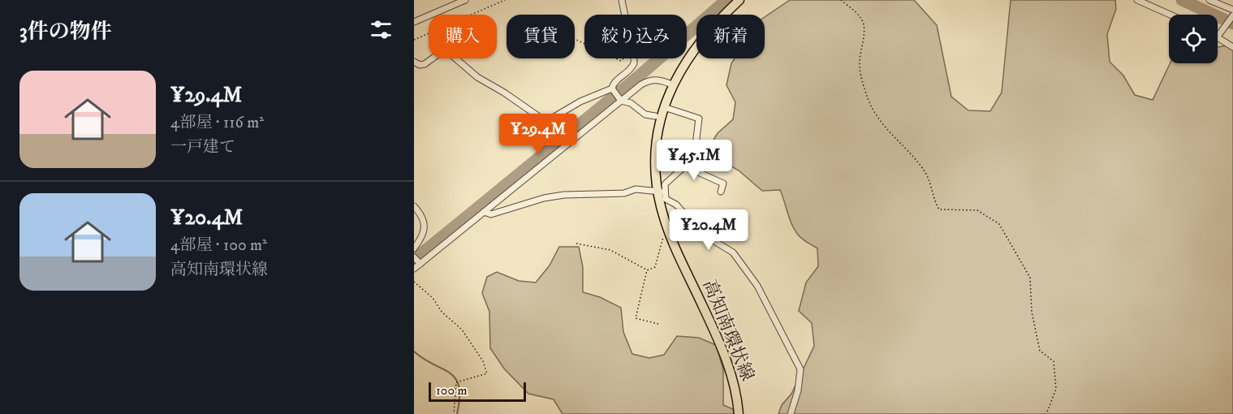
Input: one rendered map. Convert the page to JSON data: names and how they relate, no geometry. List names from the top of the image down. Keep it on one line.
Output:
{"streets":{"main road":["高知南環状線"]},"scale_bar":"100 m","page":{"heading":"3件の物件","chip":["購入","賃貸","絞り込み","新着"],"list":[{"name":"¥29.4M","note":"4部屋 · 116 m² · 一戸建て"},{"name":"¥20.4M","note":"4部屋 · 100 m² · 高知南環状線"}],"price":["¥29.4M","¥45.1M","¥20.4M"],"scale":"100 m"}}
